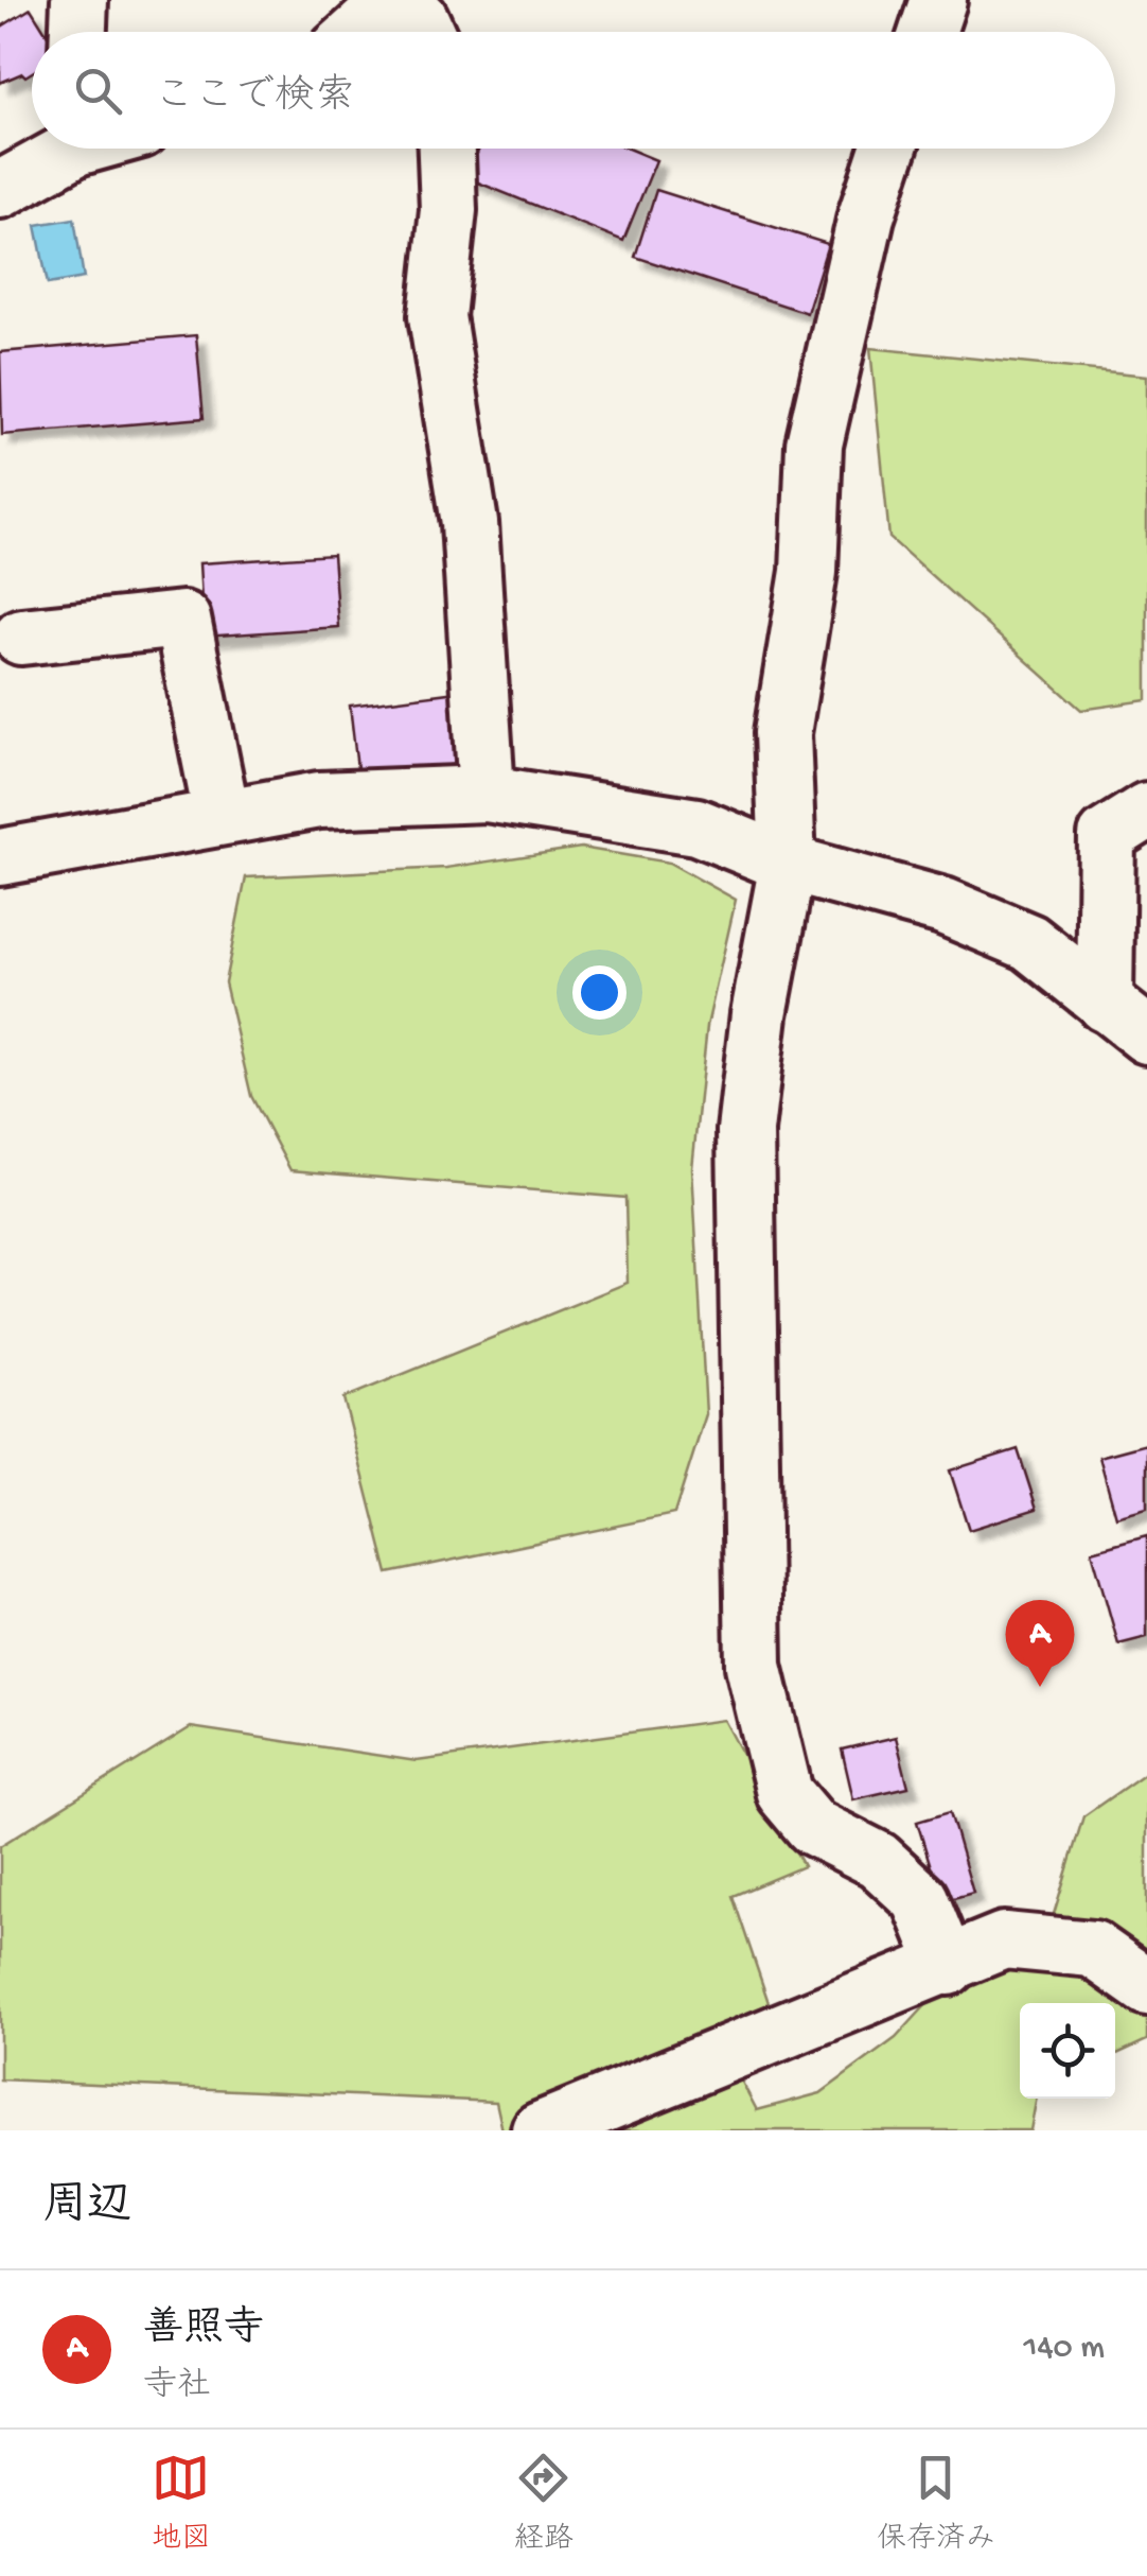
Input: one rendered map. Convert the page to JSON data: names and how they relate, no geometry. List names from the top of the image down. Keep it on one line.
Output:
{"page":{"search":"ここで検索","pins":"A","heading":"周辺","list":[{"mark":"A","name":"善照寺","note":"寺社","value":"140 m"}],"nav":["地図","経路","保存済み"]}}
